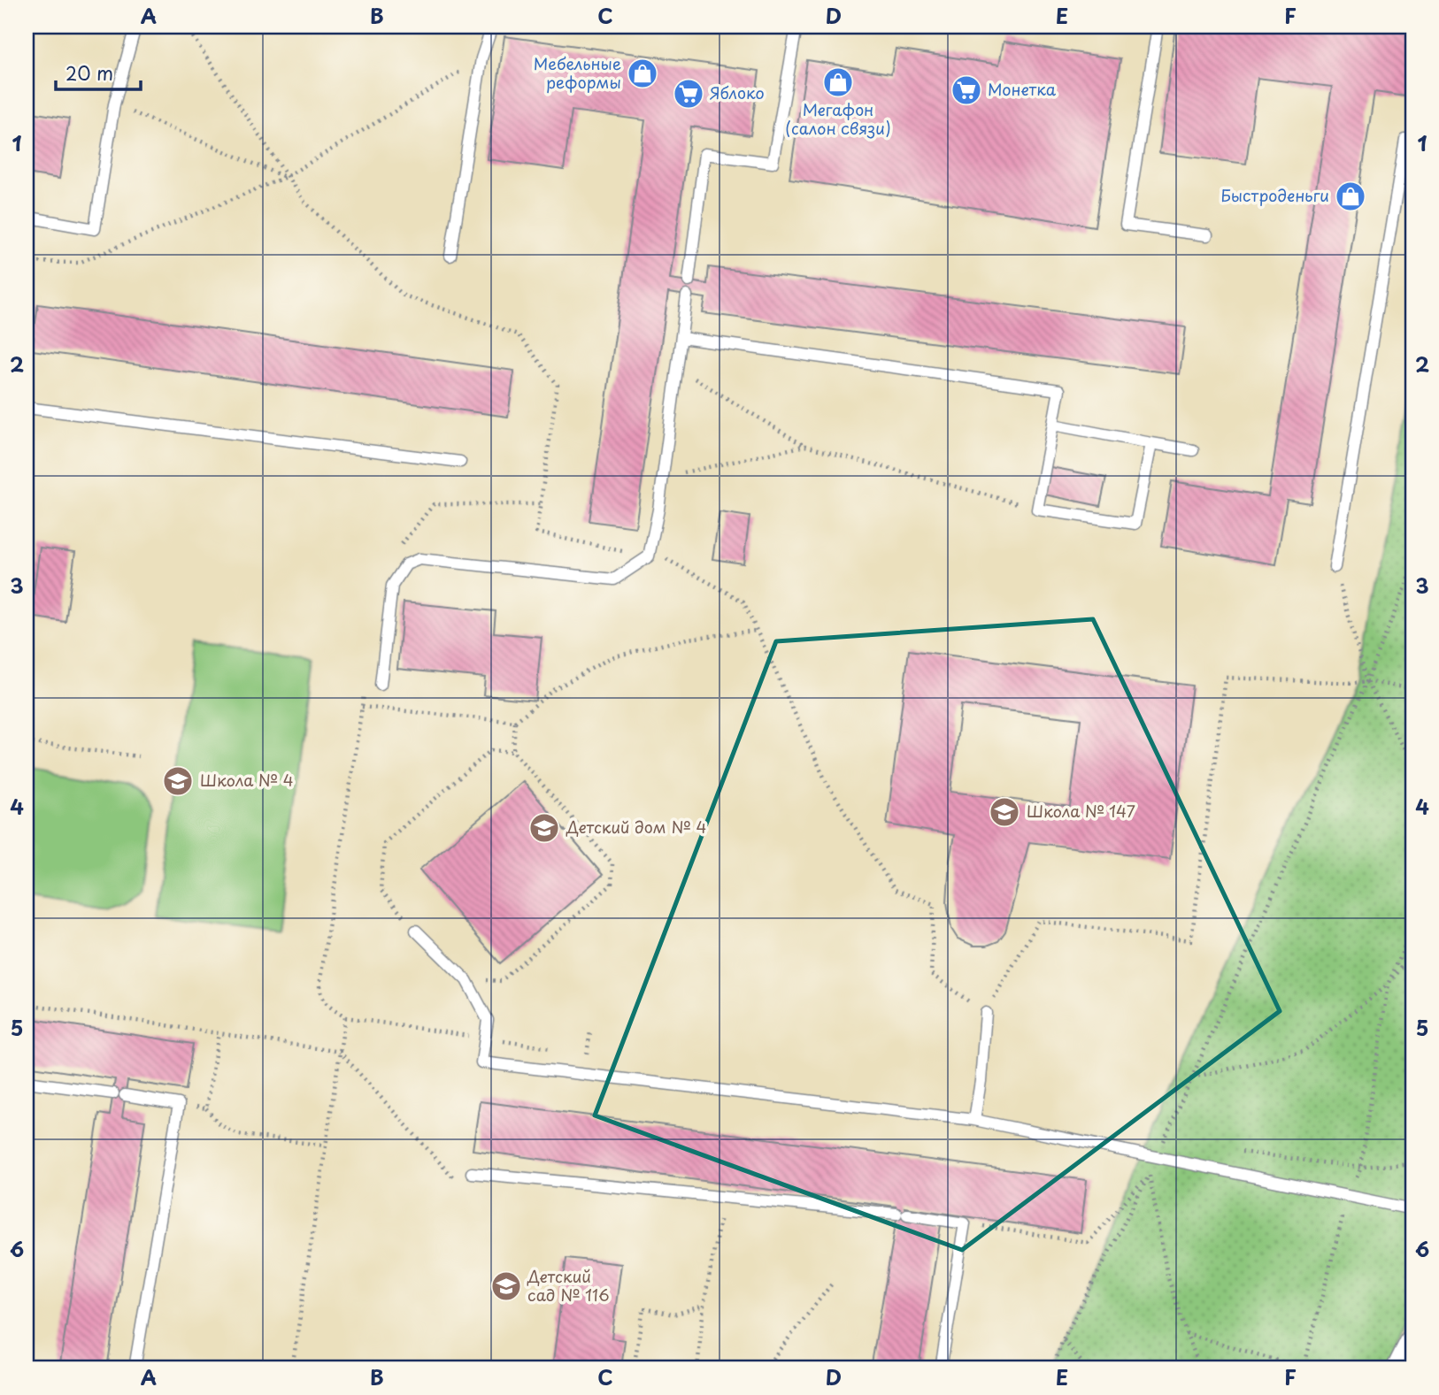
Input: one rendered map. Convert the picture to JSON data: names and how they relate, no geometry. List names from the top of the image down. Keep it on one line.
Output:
{"places":{"shop":["Мебельные реформы","Мегафон (салон связи)","Быстроденьги"],"supermarket":["Монетка","Яблоко"],"school or university":["Школа № 4","Школа № 147","Детский дом № 4","Детский сад № 116"]},"scale_bar":"20 m","grid":{"columns":["A","B","C","D","E","F"],"rows":["1","2","3","4","5","6"]}}
